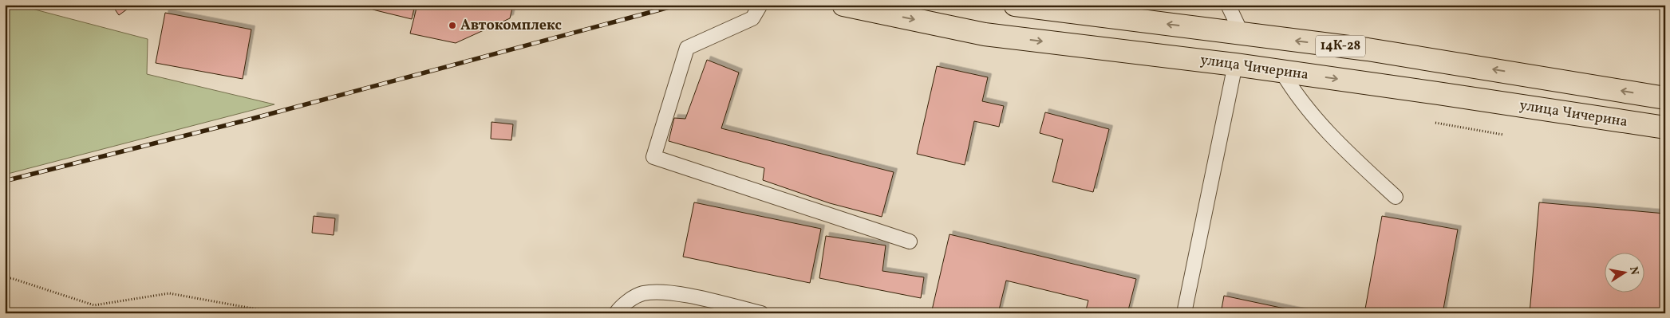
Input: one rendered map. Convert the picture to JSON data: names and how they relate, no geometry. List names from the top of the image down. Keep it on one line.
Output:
{"streets":{"main road":["14К-28","улица Чичерина"]},"places":["Автокомплекс"],"north":"right"}
